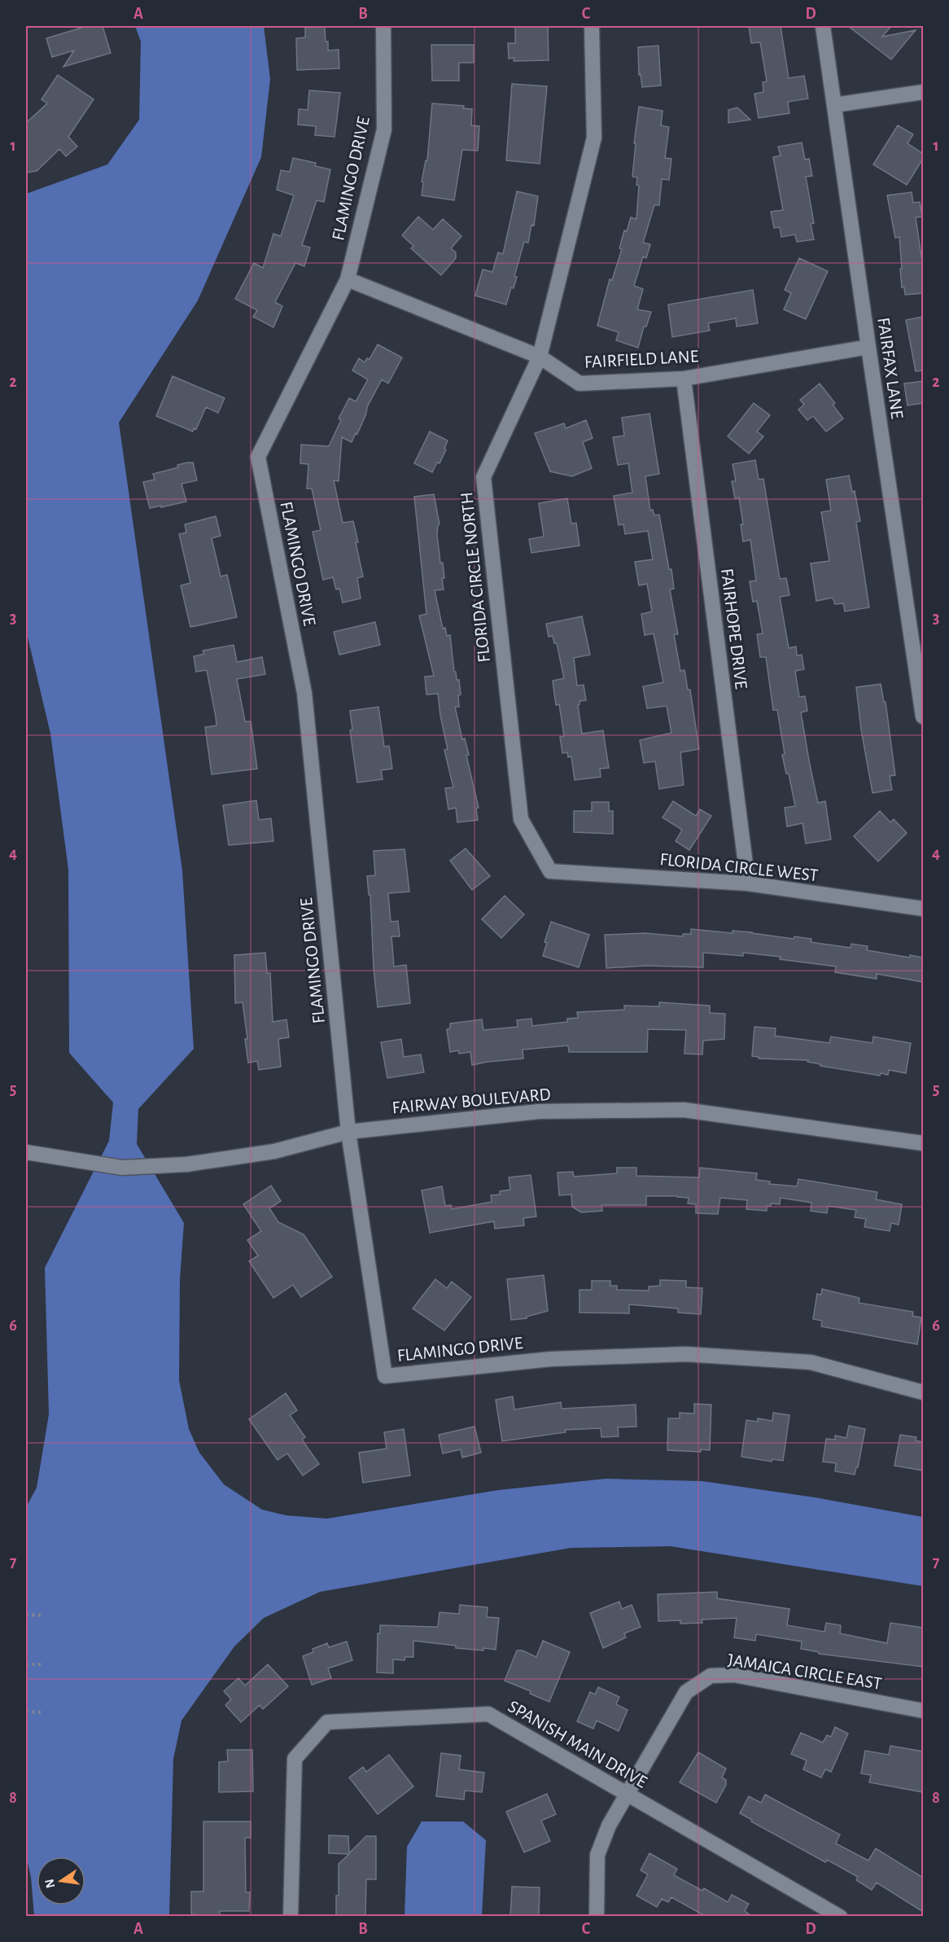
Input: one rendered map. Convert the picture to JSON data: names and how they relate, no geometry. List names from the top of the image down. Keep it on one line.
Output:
{"streets":{"street":["FLAMINGO DRIVE","FAIRFIELD LANE","FAIRFAX LANE","FLORIDA CIRCLE NORTH","FAIRHOPE DRIVE","FLORIDA CIRCLE WEST","FAIRWAY BOULEVARD","JAMAICA CIRCLE EAST","SPANISH MAIN DRIVE"]},"crossings":[["FLAMINGO DRIVE","FAIRFIELD LANE"],["FLAMINGO DRIVE","FAIRWAY BOULEVARD"],["FAIRFIELD LANE","FAIRFAX LANE"],["FAIRFIELD LANE","FLORIDA CIRCLE NORTH"],["FAIRFIELD LANE","FAIRHOPE DRIVE"],["FLORIDA CIRCLE NORTH","FLORIDA CIRCLE WEST"],["FAIRHOPE DRIVE","FLORIDA CIRCLE WEST"],["JAMAICA CIRCLE EAST","SPANISH MAIN DRIVE"]],"north":"left","grid":{"columns":["A","B","C","D"],"rows":["1","2","3","4","5","6","7","8"]}}
